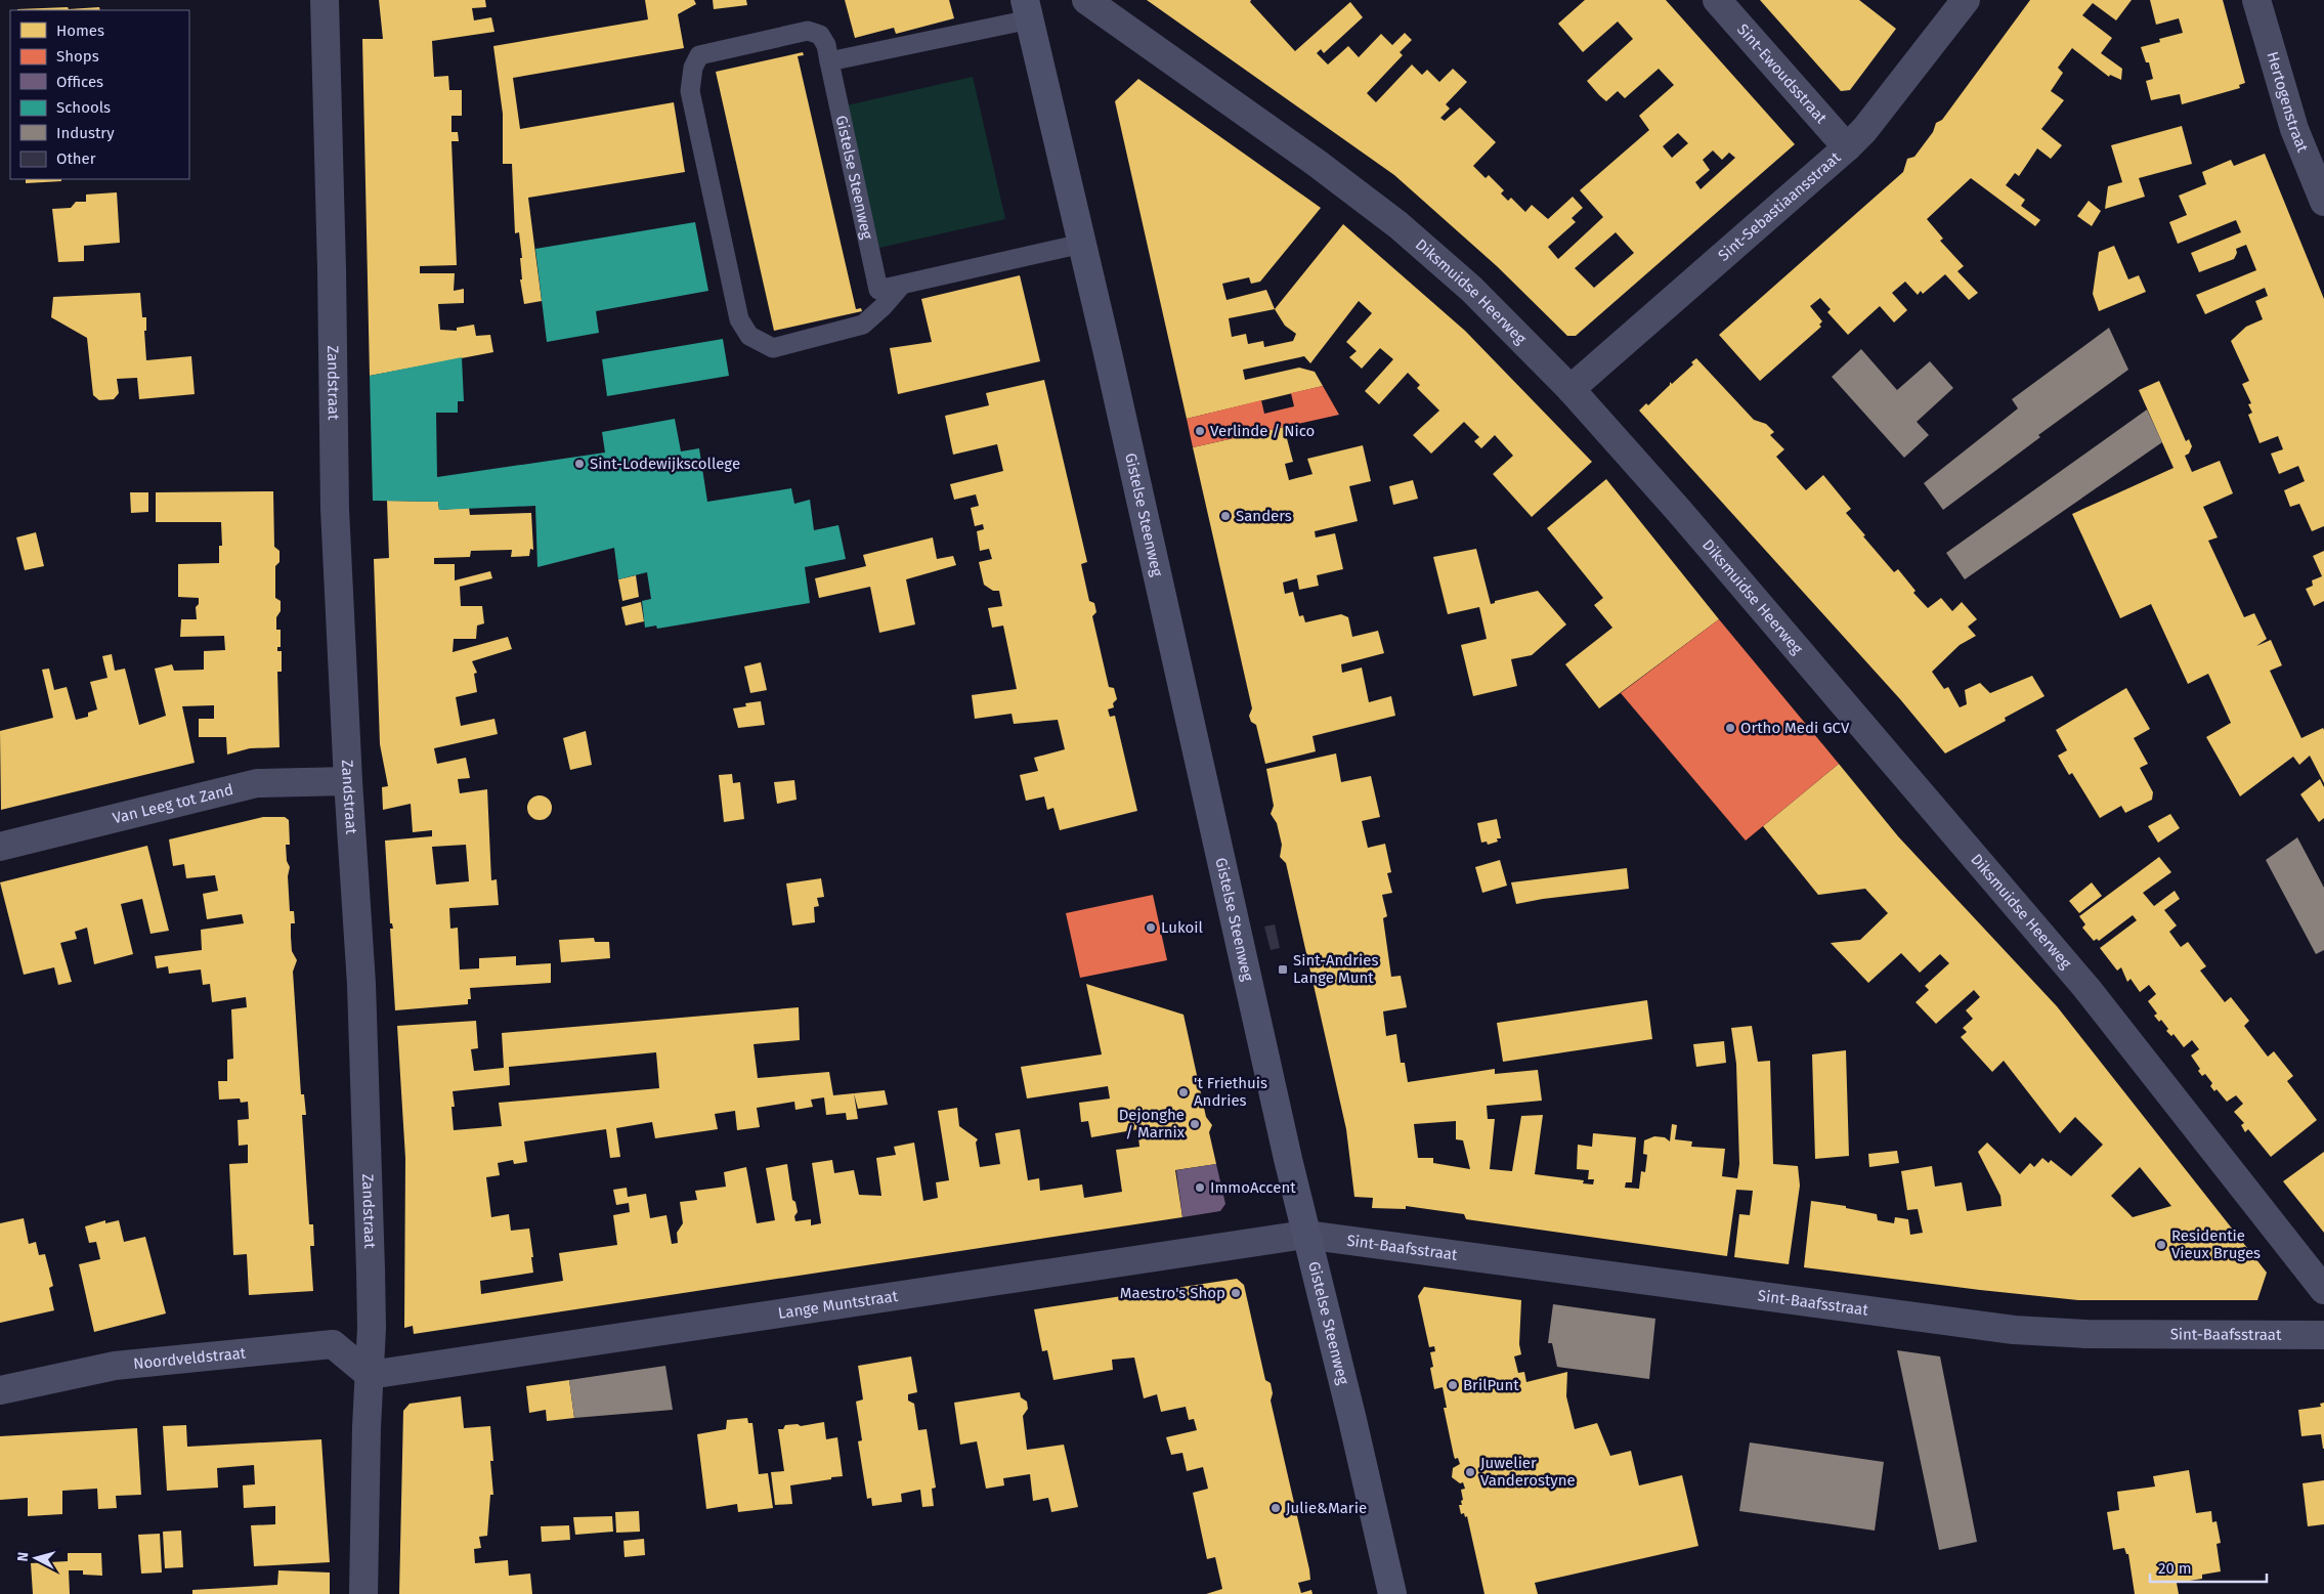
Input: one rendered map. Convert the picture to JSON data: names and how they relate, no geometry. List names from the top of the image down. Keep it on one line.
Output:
{"streets":{"main road":["Gistelse Steenweg"],"street":["Sint-Ewoudsstraat","Hertogenstraat","Sint-Sebastiaansstraat","Diksmuidse Heerweg","Zandstraat","Van Leeg tot Zand","Sint-Baafsstraat","Lange Muntstraat","Noordveldstraat"]},"crossings":[["Sint-Ewoudsstraat","Sint-Sebastiaansstraat"],["Gistelse Steenweg","Sint-Baafsstraat"],["Gistelse Steenweg","Lange Muntstraat"],["Sint-Sebastiaansstraat","Diksmuidse Heerweg"],["Zandstraat","Van Leeg tot Zand"],["Zandstraat","Lange Muntstraat"],["Zandstraat","Noordveldstraat"],["Sint-Baafsstraat","Lange Muntstraat"],["Lange Muntstraat","Noordveldstraat"]],"places":{"other":["Verlinde / Nico","Sint-Lodewijkscollege","Sanders","Ortho Medi GCV","Lukoil","'t Friethuis Andries","Dejonghe / Marnix","ImmoAccent","Residentie Vieux Bruges","Maestro's Shop","BrilPunt","Juwelier Vanderostyne","Julie&Marie"],"transit":["Sint-Andries Lange Munt"]},"legend":["Homes","Shops","Offices","Schools","Industry","Other"],"scale_bar":"20 m","north":"left"}
